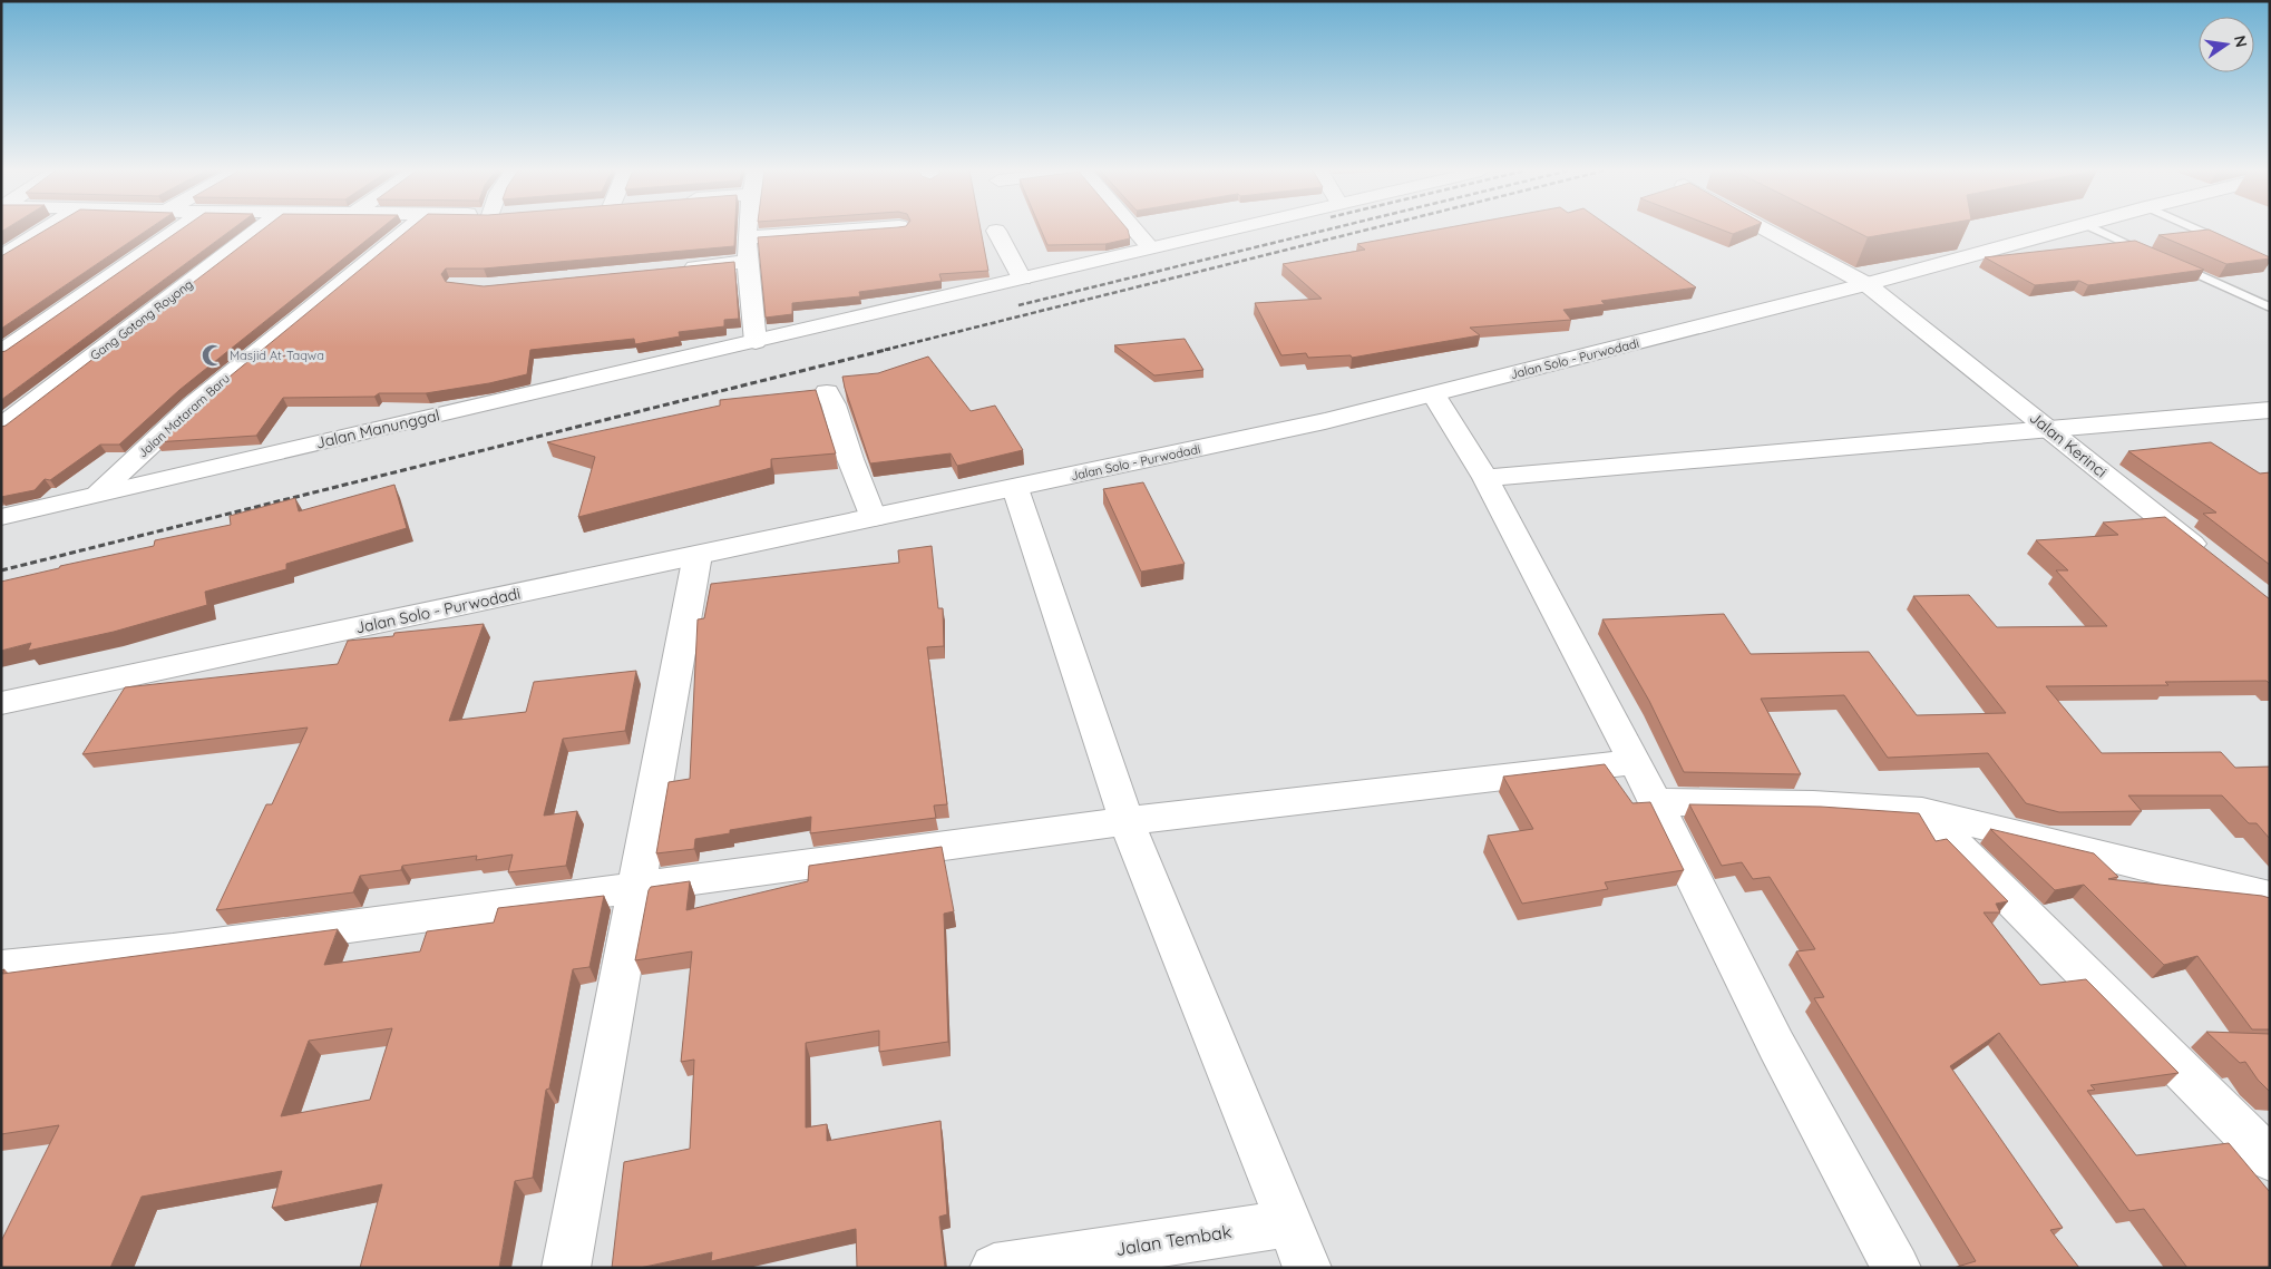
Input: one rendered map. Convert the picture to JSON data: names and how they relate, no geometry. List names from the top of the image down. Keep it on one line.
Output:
{"streets":{"street":["Gang Gotong Royong","Jalan Solo - Purwodadi","Jalan Mataram Baru","Jalan Manunggal","Jalan Kerinci","Jalan Tembak"]},"crossings":[["Jalan Solo - Purwodadi","Jalan Kerinci"],["Jalan Mataram Baru","Jalan Manunggal"]],"places":{"mosque":["Masjid At-Taqwa"]},"north":"right"}
